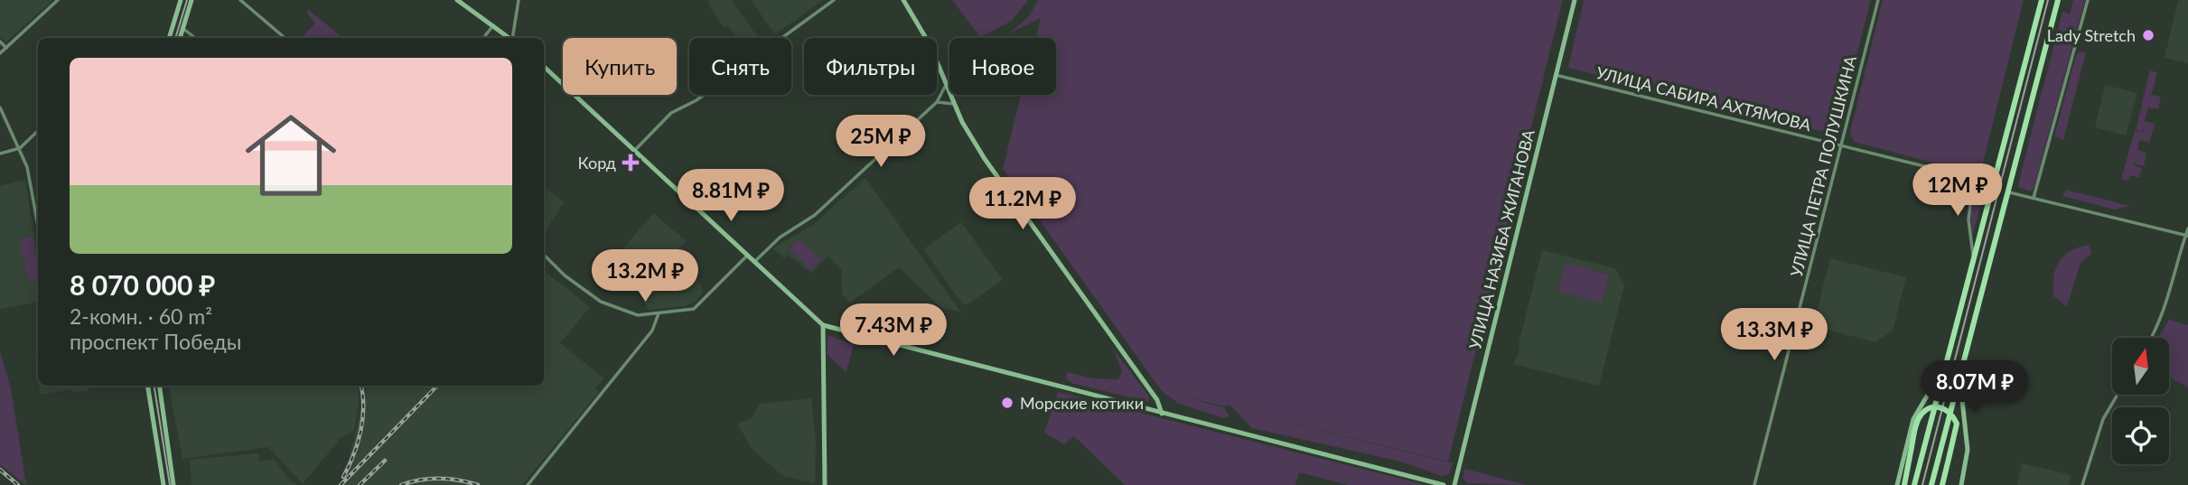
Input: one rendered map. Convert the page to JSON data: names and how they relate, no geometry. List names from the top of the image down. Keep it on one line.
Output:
{"streets":{"main road":["УЛИЦА НАЗИБА ЖИГАНОВА"],"street":["УЛИЦА САБИРА АХТЯМОВА","УЛИЦА ПЕТРА ПОЛУШКИНА"]},"crossings":[["УЛИЦА САБИРА АХТЯМОВА","УЛИЦА ПЕТРА ПОЛУШКИНА"],["УЛИЦА САБИРА АХТЯМОВА","УЛИЦА НАЗИБА ЖИГАНОВА"]],"places":{"other":["Lady Stretch","Морские котики"],"health":["Корд"]},"north":"top","page":{"chip":["Купить","Снять","Фильтры","Новое"],"list":[{"name":"8 070 000 ₽","note":"2-комн. · 60 m² · проспект Победы"}],"price":["25M ₽","12M ₽","8.81M ₽","11.2M ₽","13.2M ₽","7.43M ₽","13.3M ₽","8.07M ₽"]}}
